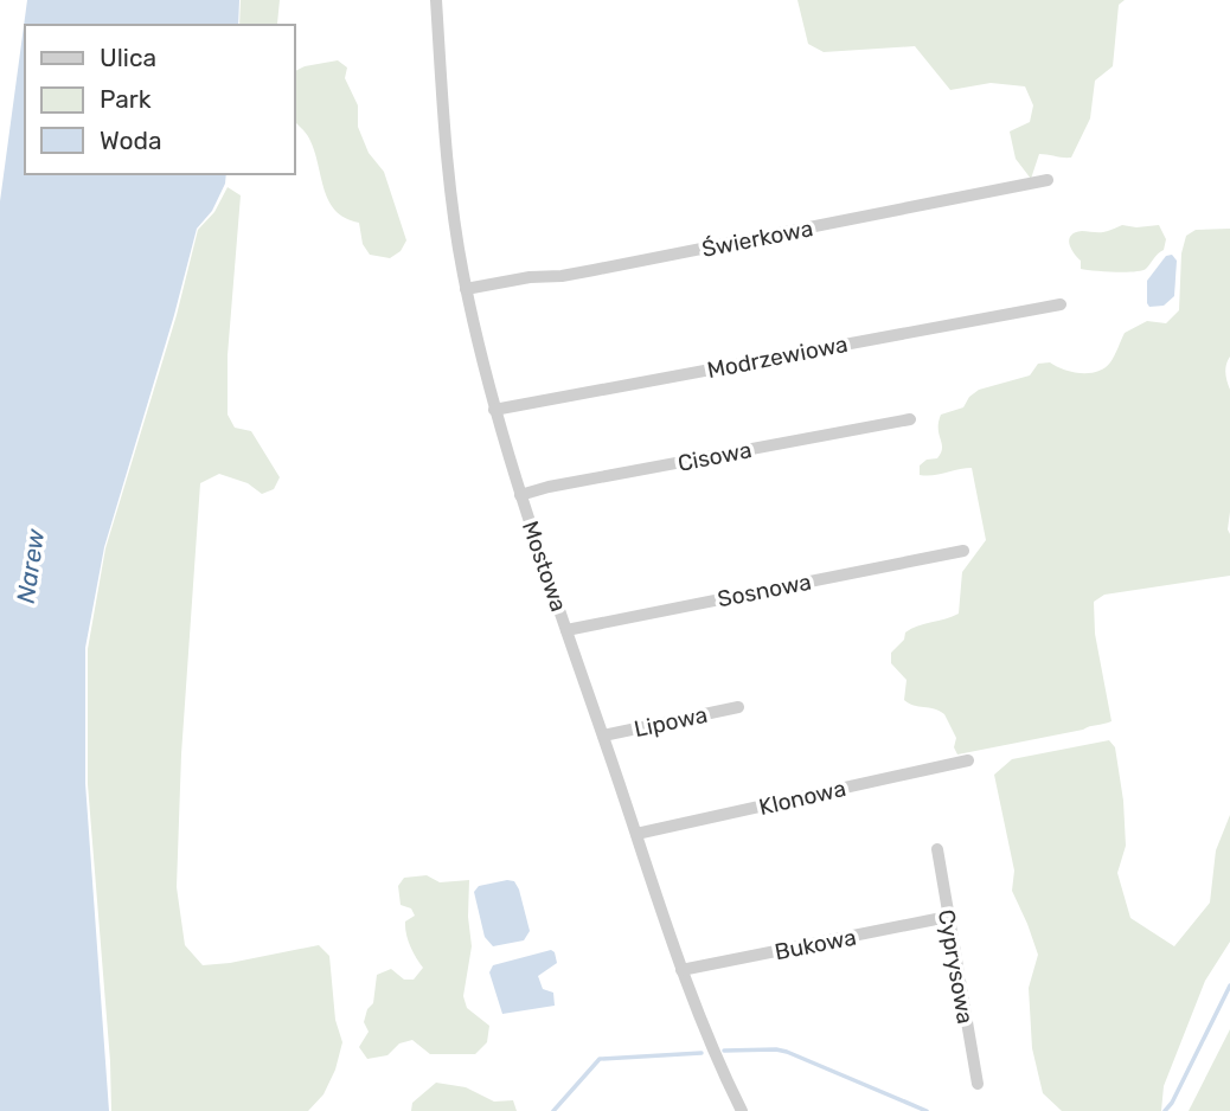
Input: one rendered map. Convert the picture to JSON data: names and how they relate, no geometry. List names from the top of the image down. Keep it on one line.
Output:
{"streets":{"street":["Świerkowa","Modrzewiowa","Cisowa","Mostowa","Sosnowa","Lipowa","Klonowa","Bukowa","Cyprysowa"]},"crossings":[["Świerkowa","Mostowa"],["Modrzewiowa","Mostowa"],["Cisowa","Mostowa"],["Mostowa","Sosnowa"],["Mostowa","Lipowa"],["Mostowa","Klonowa"],["Mostowa","Bukowa"],["Bukowa","Cyprysowa"]],"water":["Narew"],"legend":["Ulica","Park","Woda"]}
